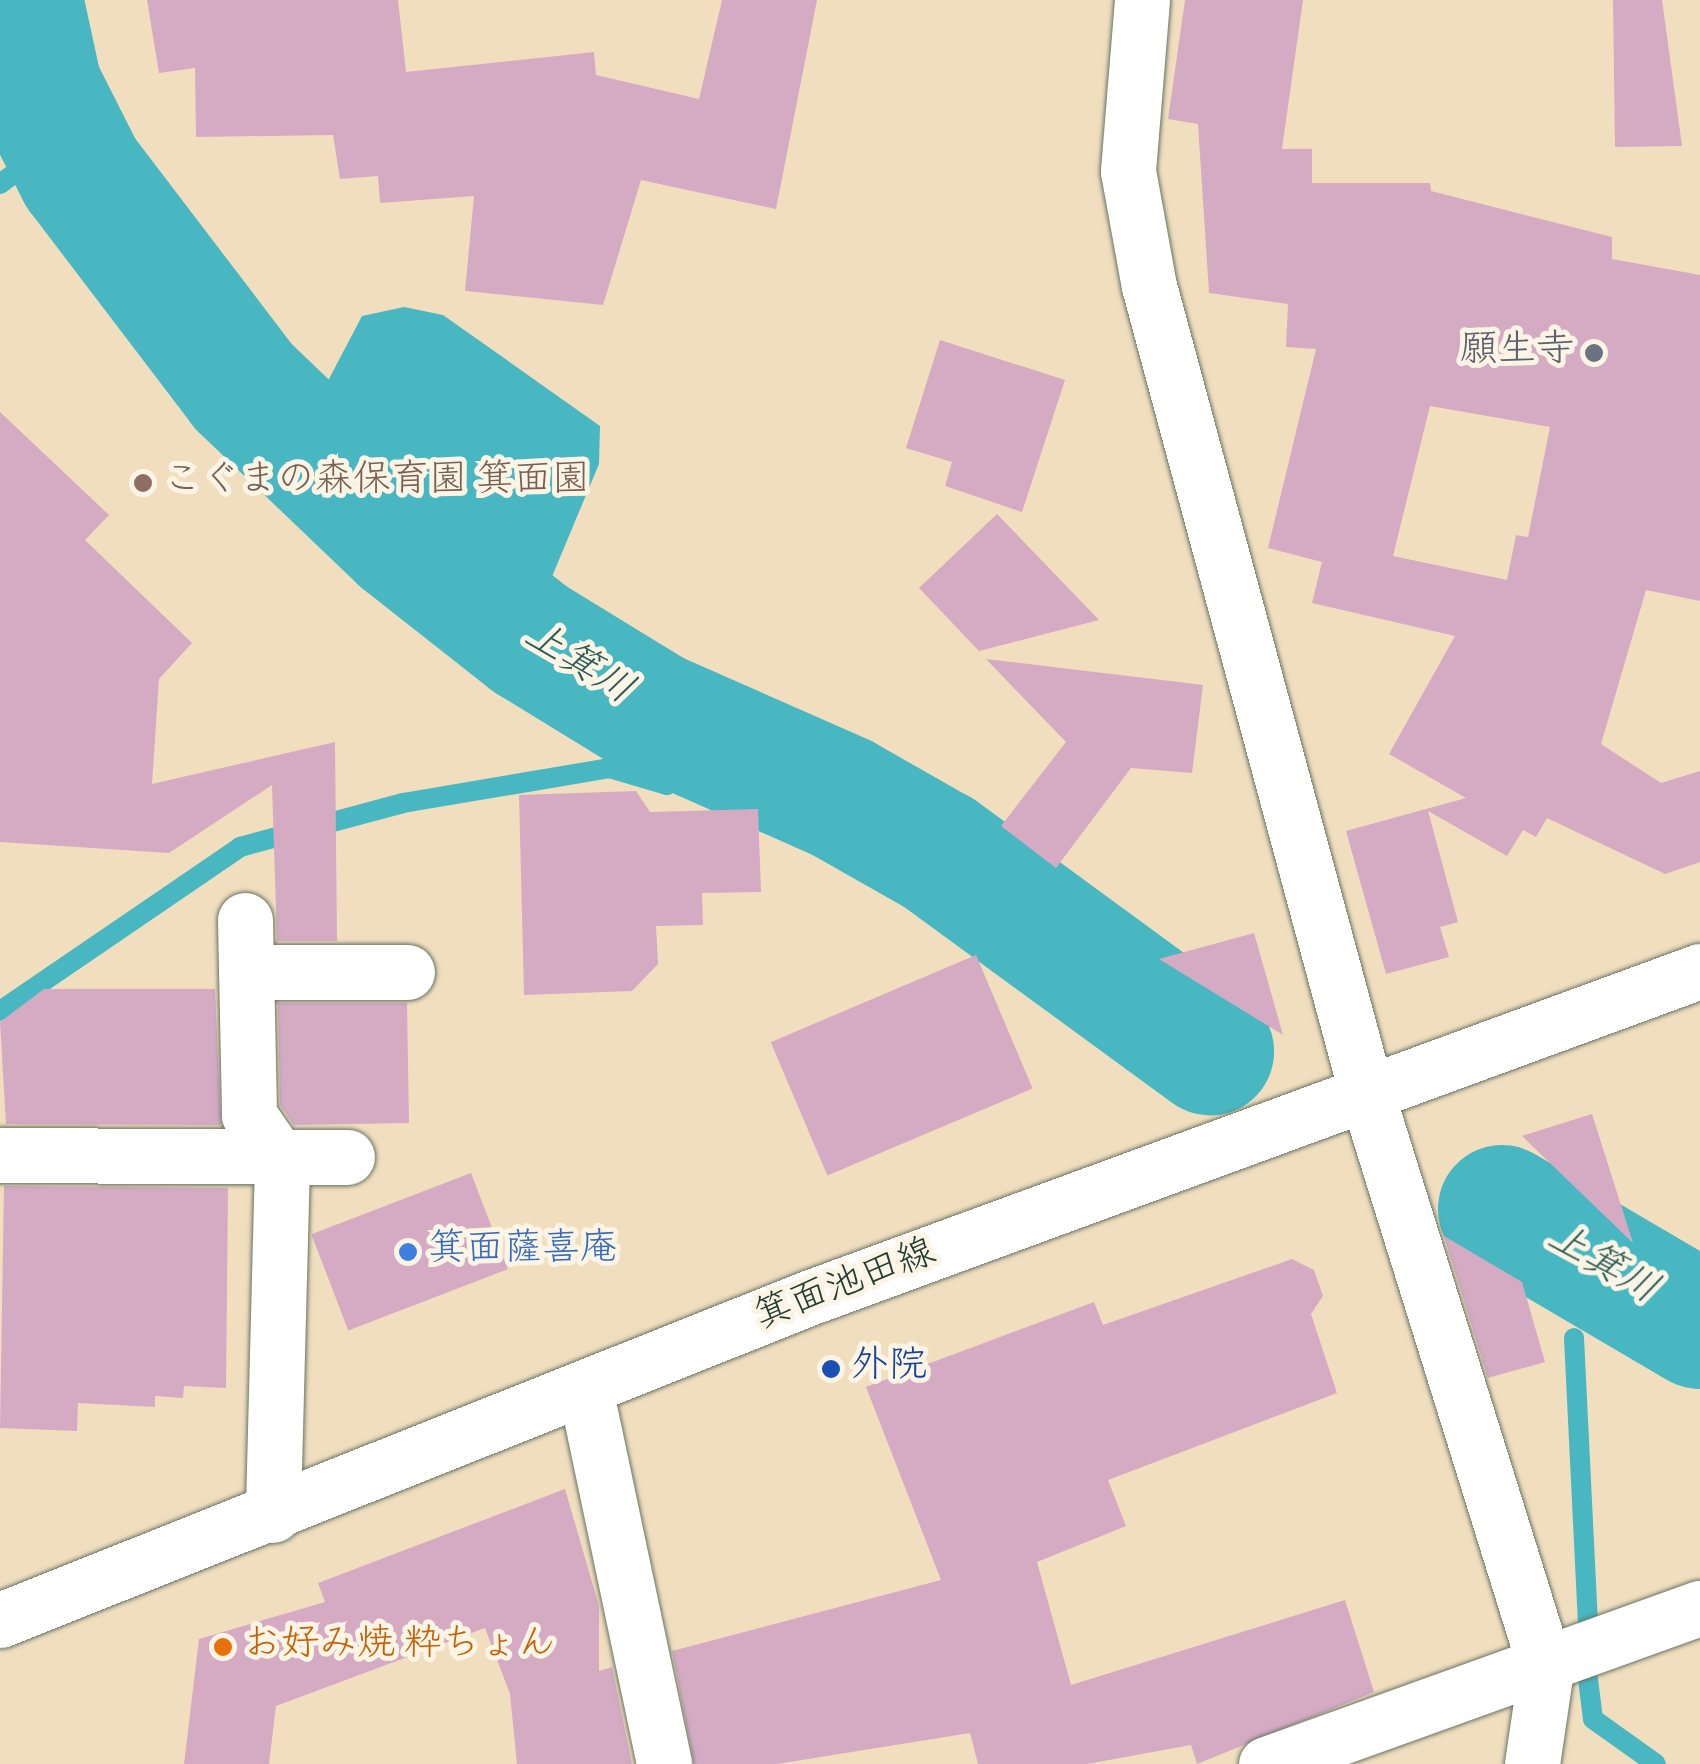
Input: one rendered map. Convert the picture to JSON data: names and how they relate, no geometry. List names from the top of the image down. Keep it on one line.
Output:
{"streets":{"street":["箕面池田線"]},"water":["上箕川"],"places":["願生寺","こぐまの森保育園 箕面園","箕面薩喜庵","外院","お好み焼 粋ちょん"]}
